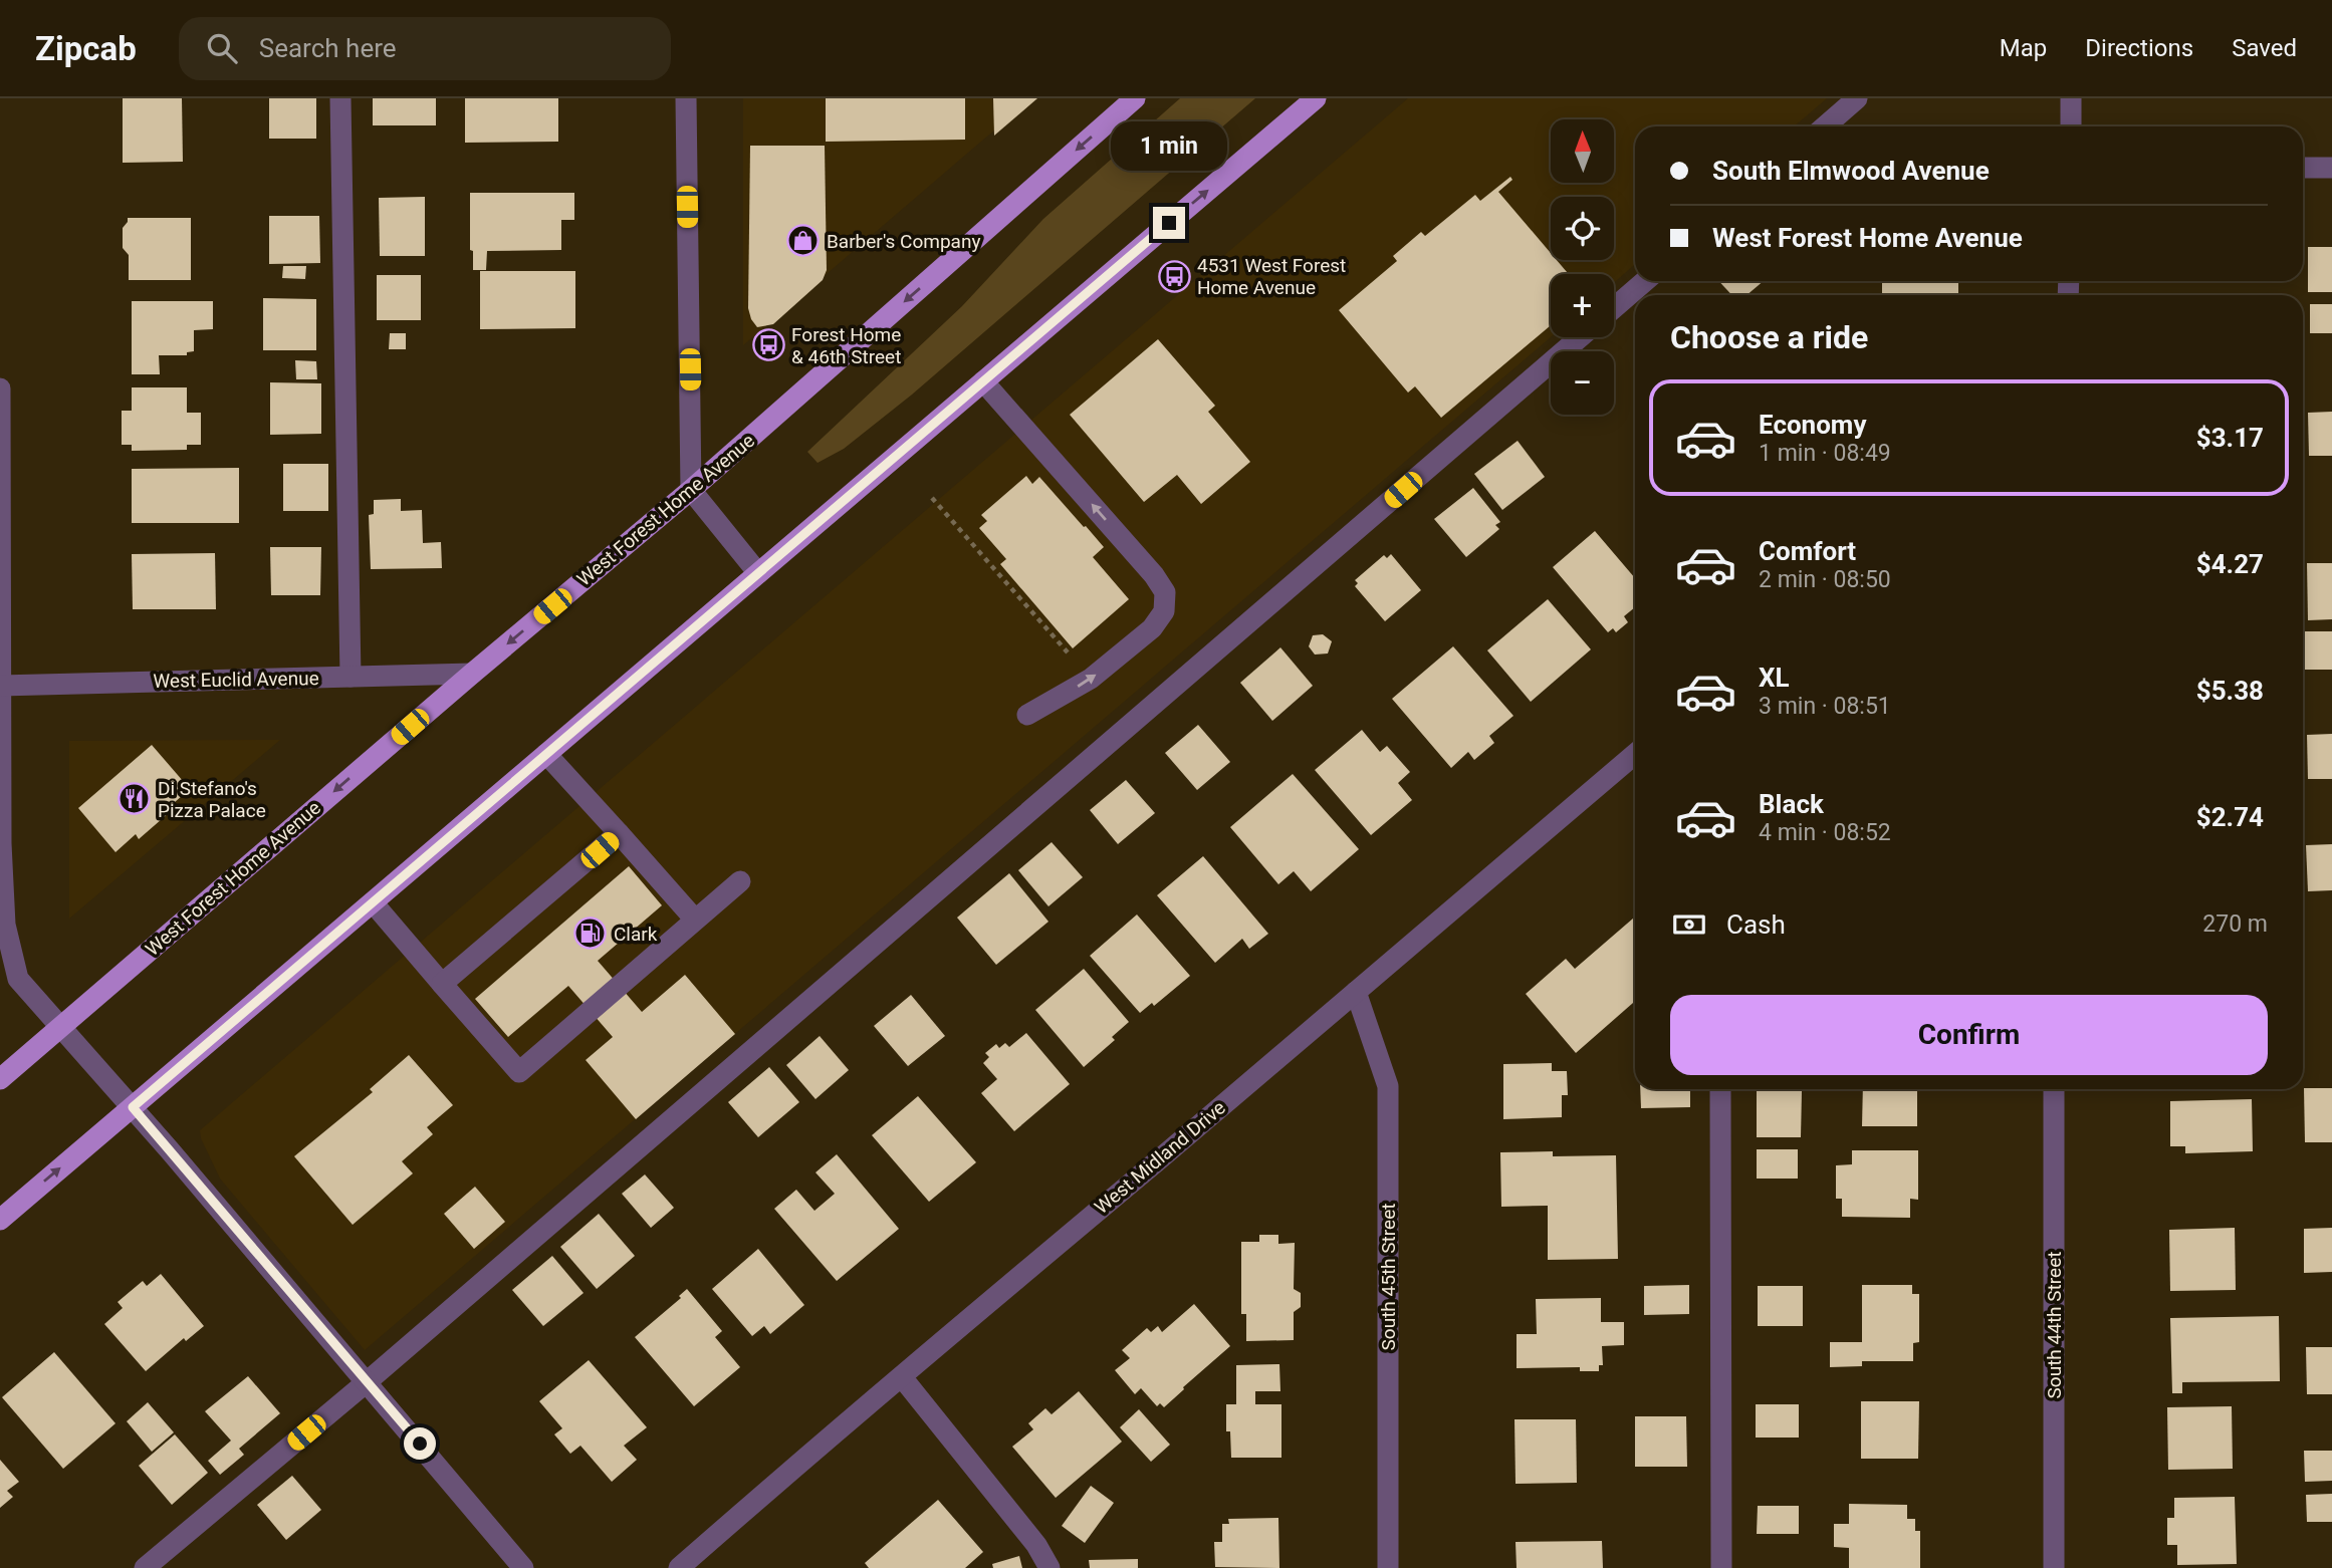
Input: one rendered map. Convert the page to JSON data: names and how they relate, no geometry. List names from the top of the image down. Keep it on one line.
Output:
{"streets":{"main road":["West Forest Home Avenue"],"street":["West Euclid Avenue","West Midland Drive","South 45th Street","South 44th Street"]},"crossings":[["West Forest Home Avenue","West Euclid Avenue"],["West Midland Drive","South 45th Street"]],"places":{"shop":["Barber's Company"],"bus stop":["4531 West Forest Home Avenue","Forest Home & 46th Street"],"restaurant":["Di Stefano's Pizza Palace"],"fuel station":["Clark"]},"north":"top","page":{"header":"Zipcab","search":"Search here","nav":["Map","Directions","Saved"],"map_buttons":["+","−"],"bubble":"1 min","banner":["South Elmwood Avenue","West Forest Home Avenue"],"heading":"Choose a ride","list":[{"name":"Economy","note":"1 min · 08:49","value":"$3.17"},{"name":"Comfort","note":"2 min · 08:50","value":"$4.27"},{"name":"XL","note":"3 min · 08:51","value":"$5.38"},{"name":"Black","note":"4 min · 08:52","value":"$2.74"}],"pay":["Cash","270 m"],"buttons":"Confirm"}}
